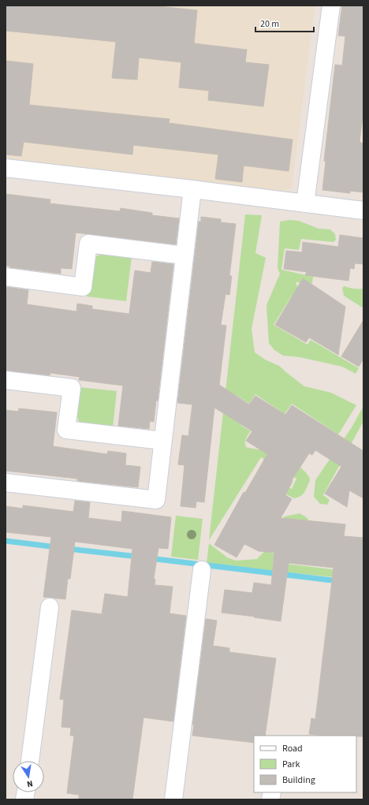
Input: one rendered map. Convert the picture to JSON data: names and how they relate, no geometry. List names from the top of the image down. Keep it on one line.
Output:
{"legend":["Road","Park","Building"],"scale_bar":"20 m","north":"bottom"}
